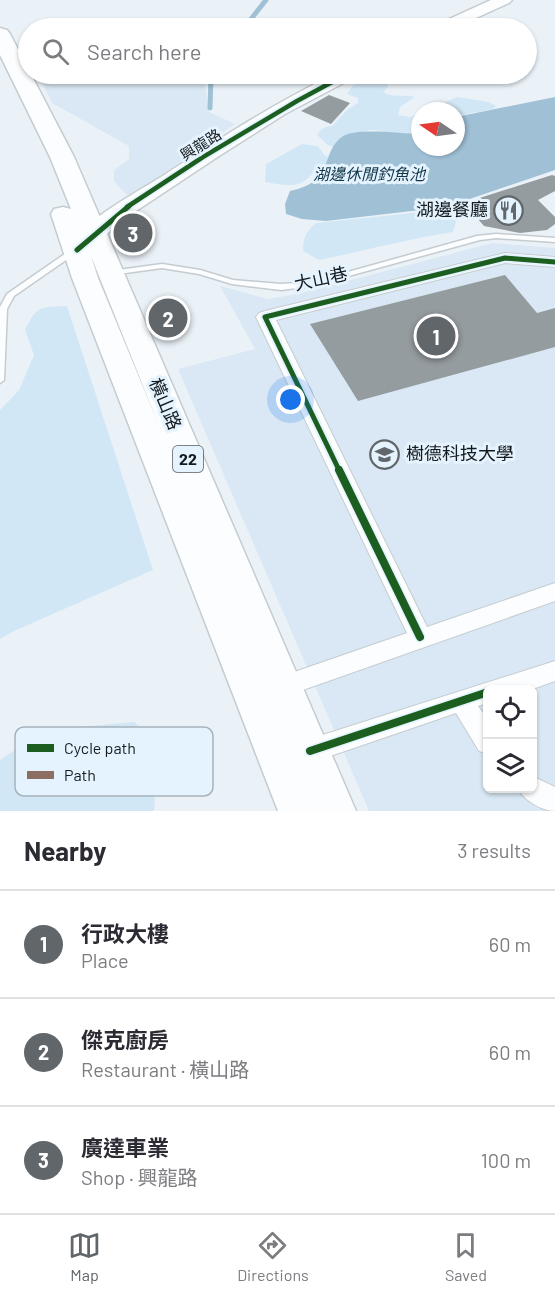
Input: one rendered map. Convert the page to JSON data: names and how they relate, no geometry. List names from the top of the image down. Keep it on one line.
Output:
{"streets":{"main road":["橫山路","22"],"street":["興龍路"],"lane":["大山巷"]},"crossings":[["興龍路","大山巷"],["興龍路","橫山路"],["大山巷","橫山路"]],"water":["湖邊休閒釣魚池"],"places":{"restaurant":["湖邊餐廳"],"school or university":["樹德科技大學"]},"legend":["Cycle path","Path"],"north":"left","page":{"search":"Search here","pins":["3","2","1"],"heading":["Nearby","3 results"],"list":[{"mark":"1","name":"行政大樓","note":"Place","value":"60 m"},{"mark":"2","name":"傑克廚房","note":"Restaurant · 橫山路","value":"60 m"},{"mark":"3","name":"廣達車業","note":"Shop · 興龍路","value":"100 m"}],"nav":["Map","Directions","Saved"]}}
